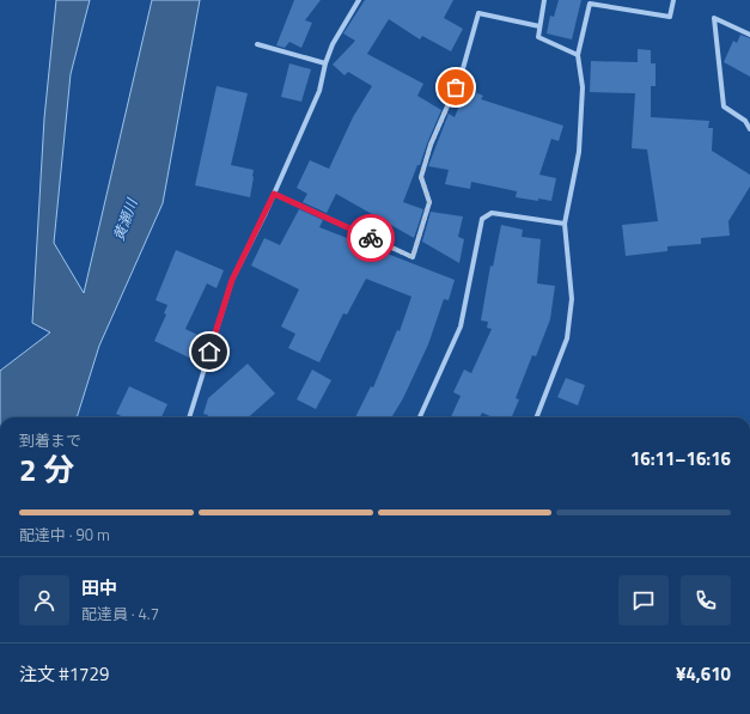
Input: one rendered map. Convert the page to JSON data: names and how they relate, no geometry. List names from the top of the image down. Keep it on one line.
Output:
{"water":["黄瀬川"],"page":{"heading":["2 分","到着まで","16:11–16:16"],"panel":["田中","配達員 · 4.7","注文 #1729","¥4,610"],"bar":"配達中 · 90 m"}}
